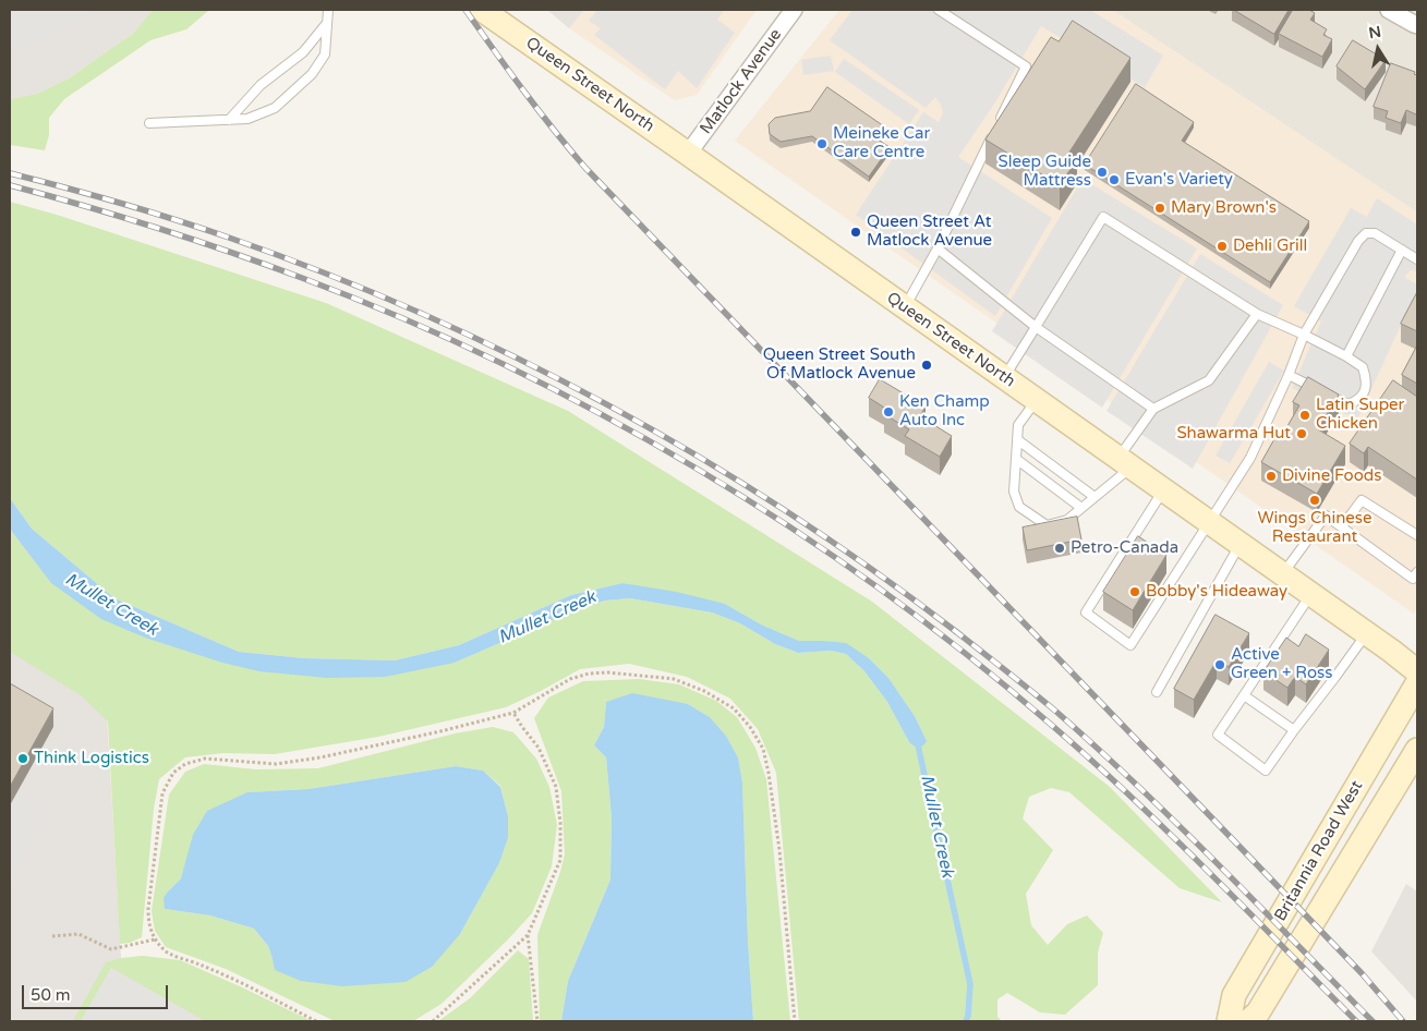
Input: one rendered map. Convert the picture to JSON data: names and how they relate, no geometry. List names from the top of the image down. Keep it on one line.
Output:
{"streets":{"main road":["Queen Street North","Britannia Road West"],"street":["Matlock Avenue"]},"crossings":[["Matlock Avenue","Queen Street North"]],"water":["Mullet Creek"],"places":["Meineke Car Care Centre","Sleep Guide Mattress","Evan's Variety","Mary Brown's","Queen Street At Matlock Avenue","Dehli Grill","Queen Street South Of Matlock Avenue","Ken Champ Auto Inc","Latin Super Chicken","Shawarma Hut","Divine Foods","Wings Chinese Restaurant","Petro-Canada","Bobby's Hideaway","Active Green + Ross","Think Logistics"],"scale_bar":"50 m","north":"top"}
